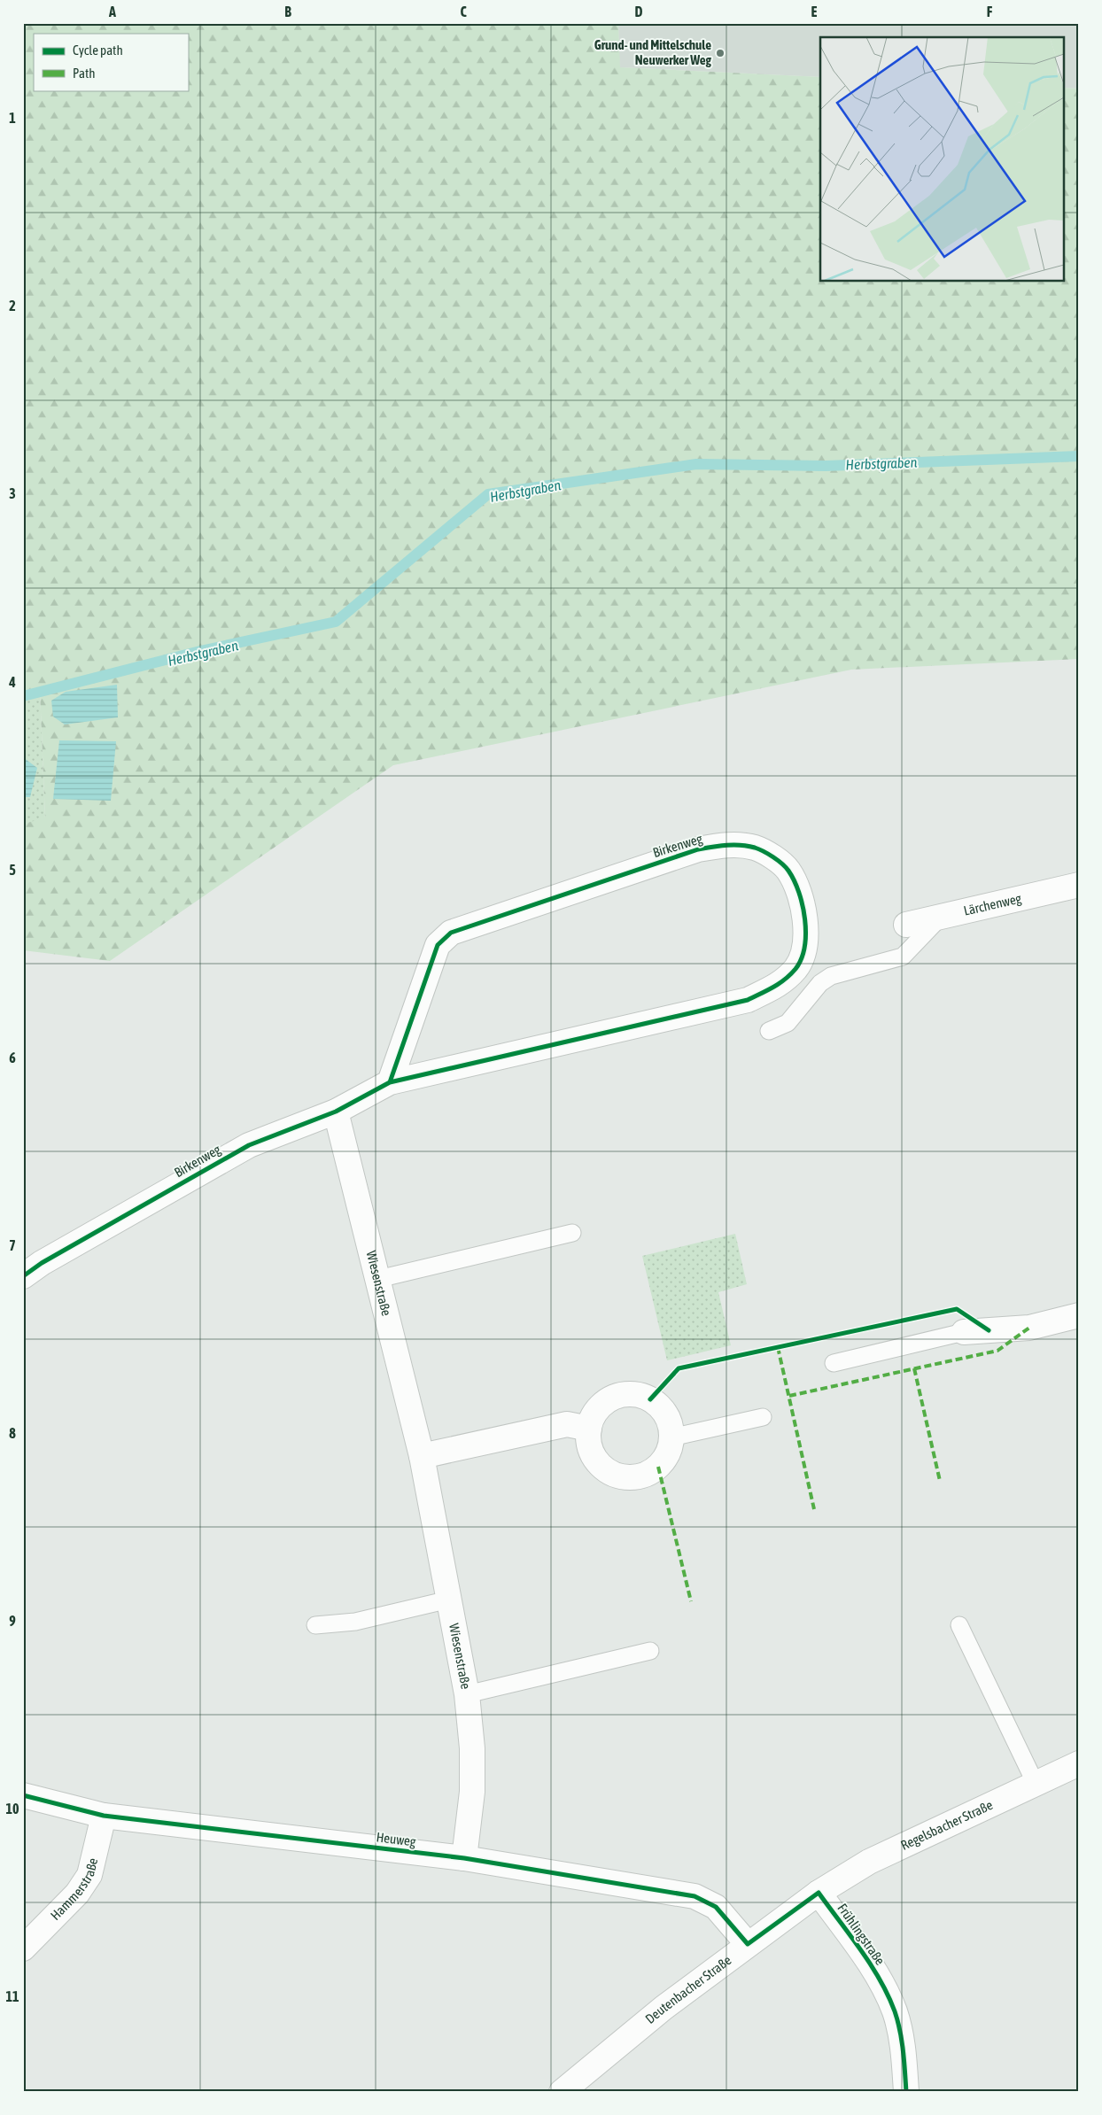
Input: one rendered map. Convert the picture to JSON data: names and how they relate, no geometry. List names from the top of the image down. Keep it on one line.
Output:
{"streets":{"street":["Birkenweg","Lärchenweg","Wiesenstraße","Regelsbacher Straße","Heuweg","Hammerstraße","Frühlingstraße","Deutenbacher Straße"]},"crossings":[["Birkenweg","Wiesenstraße"],["Wiesenstraße","Heuweg"],["Regelsbacher Straße","Frühlingstraße"],["Regelsbacher Straße","Deutenbacher Straße"],["Heuweg","Hammerstraße"],["Heuweg","Deutenbacher Straße"],["Frühlingstraße","Deutenbacher Straße"]],"water":["Herbstgraben"],"places":["Grund- und Mittelschule Neuwerker Weg"],"legend":["Cycle path","Path"],"grid":{"columns":["A","B","C","D","E","F"],"rows":["1","2","3","4","5","6","7","8","9","10","11"]}}
